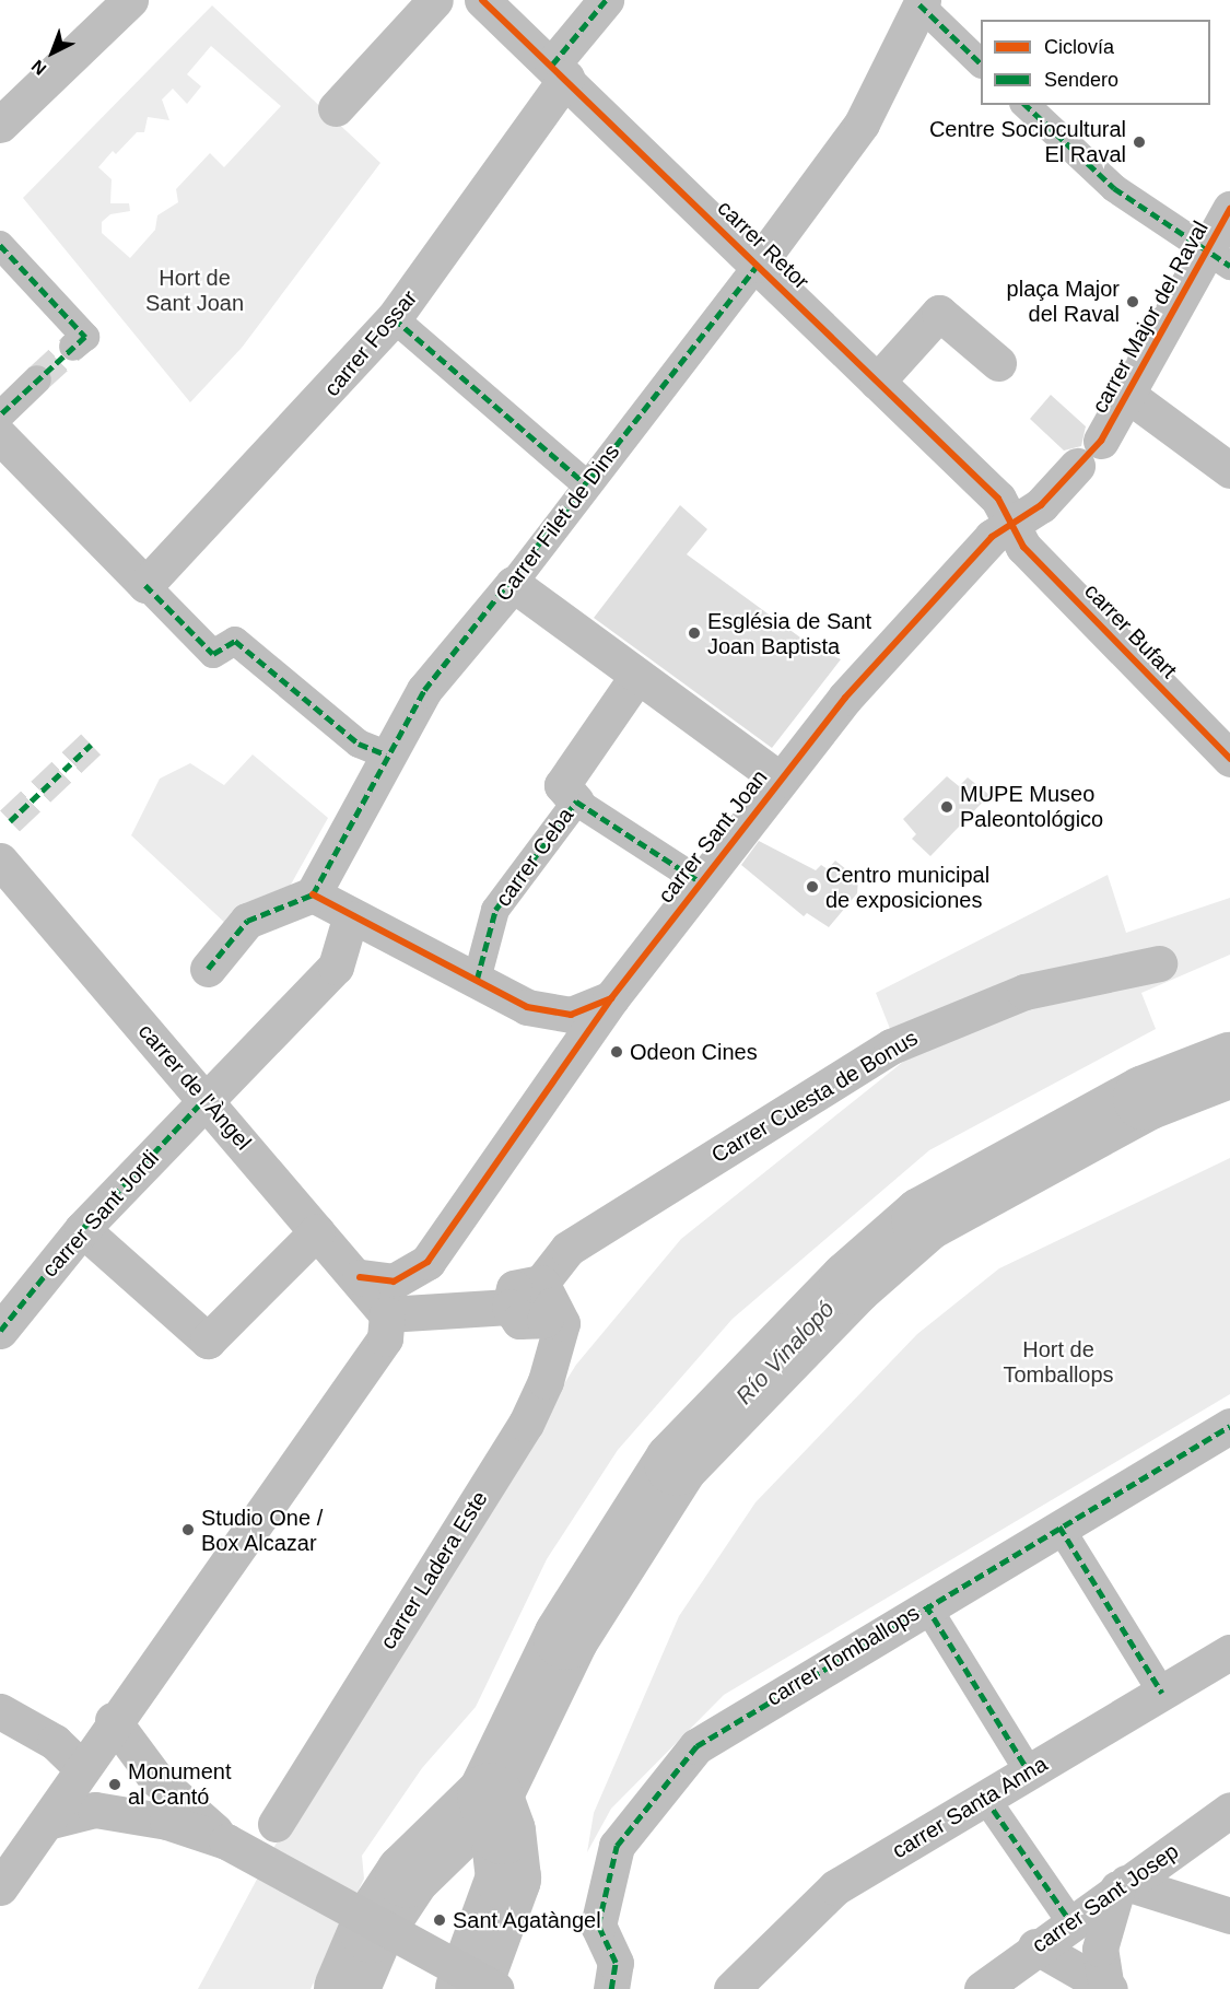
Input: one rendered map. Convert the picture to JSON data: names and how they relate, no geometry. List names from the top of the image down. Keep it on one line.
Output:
{"streets":{"street":["carrer Retor","carrer Major del Raval","carrer Fossar","Carrer Filet de Dins","carrer Bufart","carrer Sant Joan","carrer Ceba","carrer de l'Àngel","Carrer Cuesta de Bonus","carrer Sant Jordi","carrer Ladera Este","carrer Tomballops","carrer Santa Anna","carrer Sant Josep"]},"crossings":[["carrer Retor","carrer Fossar"],["carrer Retor","Carrer Filet de Dins"],["carrer Retor","carrer Bufart"],["carrer Retor","carrer Sant Joan"],["carrer Major del Raval","carrer Sant Joan"],["carrer Bufart","carrer Sant Joan"],["carrer Sant Joan","carrer Ceba"],["carrer Sant Joan","carrer de l'Àngel"],["carrer de l'Àngel","carrer Sant Jordi"],["Carrer Cuesta de Bonus","carrer Ladera Este"]],"water":["Río Vinalopó"],"parks":["Hort de Sant Joan","Hort de Tomballops"],"places":["Centre Sociocultural El Raval","plaça Major del Raval","Església de Sant Joan Baptista","MUPE Museo Paleontológico","Centro municipal de exposiciones","Odeon Cines","Studio One / Box Alcazar","Monument al Cantó","Sant Agatàngel"],"legend":["Ciclovía","Sendero"],"north":"bottom left"}
